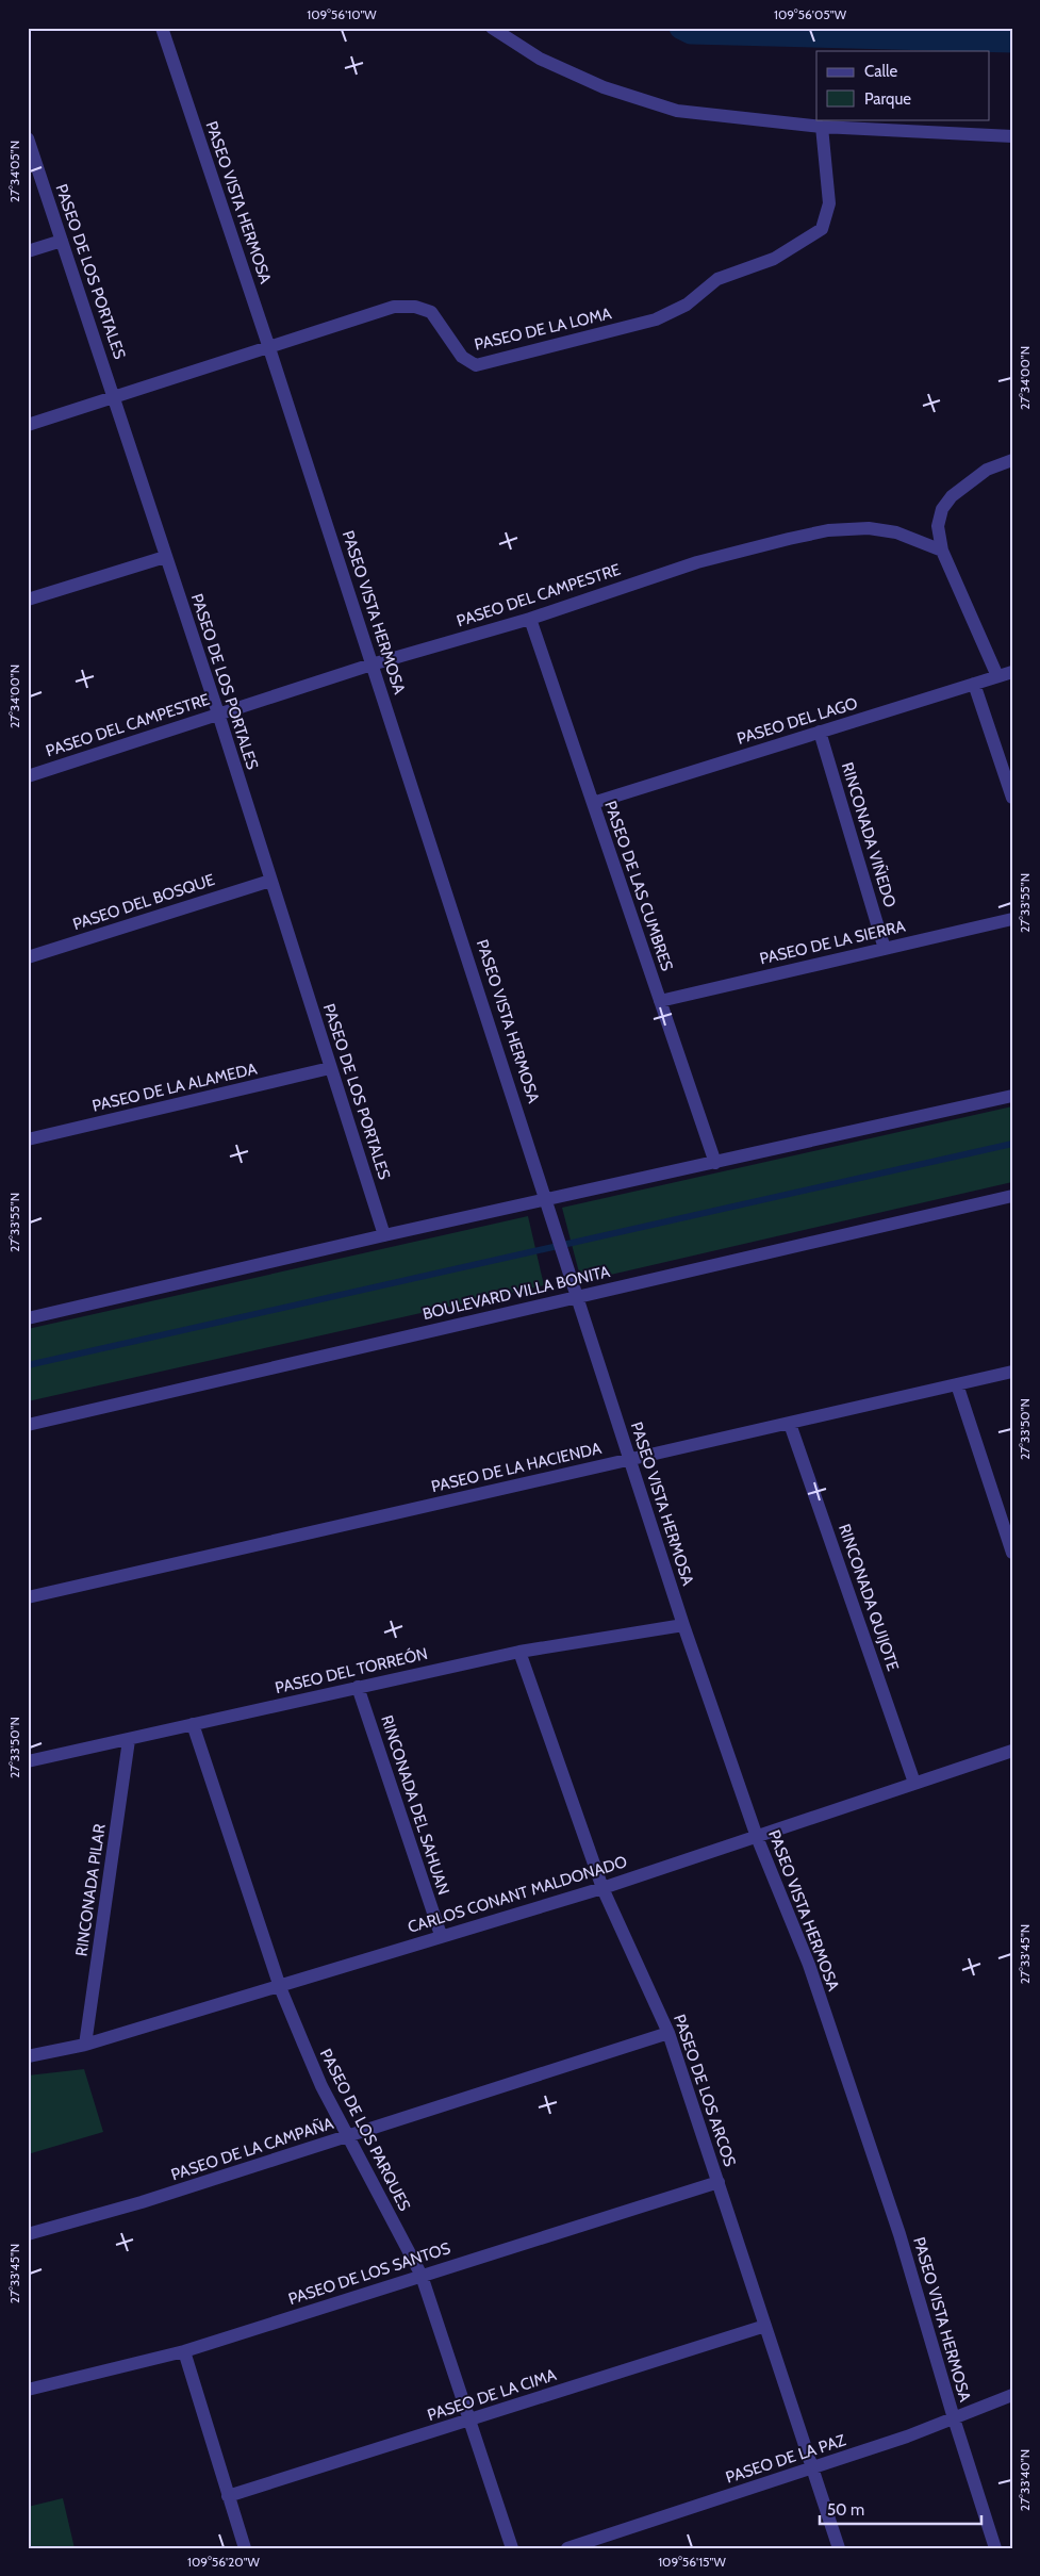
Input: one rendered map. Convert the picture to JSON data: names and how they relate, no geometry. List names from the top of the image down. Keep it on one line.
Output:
{"streets":{"street":["PASEO VISTA HERMOSA","PASEO DE LOS PORTALES","PASEO DE LA LOMA","PASEO DEL CAMPESTRE","PASEO DEL LAGO","RINCONADA VIÑEDO","PASEO DE LAS CUMBRES","PASEO DEL BOSQUE","PASEO DE LA SIERRA","PASEO DE LA ALAMEDA","BOULEVARD VILLA BONITA","PASEO DE LA HACIENDA","RINCONADA QUIJOTE","PASEO DEL TORREÓN","RINCONADA DEL SAHUAN","RINCONADA PILAR","CARLOS CONANT MALDONADO","PASEO DE LOS ARCOS","PASEO DE LOS PARQUES","PASEO DE LA CAMPAÑA","PASEO DE LOS SANTOS","PASEO DE LA CIMA","PASEO DE LA PAZ"]},"crossings":[["PASEO VISTA HERMOSA","PASEO DE LA LOMA"],["PASEO VISTA HERMOSA","PASEO DEL CAMPESTRE"],["PASEO VISTA HERMOSA","BOULEVARD VILLA BONITA"],["PASEO VISTA HERMOSA","PASEO DE LA HACIENDA"],["PASEO VISTA HERMOSA","PASEO DEL TORREÓN"],["PASEO VISTA HERMOSA","CARLOS CONANT MALDONADO"],["PASEO VISTA HERMOSA","PASEO DE LA PAZ"],["PASEO DE LOS PORTALES","PASEO DE LA LOMA"],["PASEO DE LOS PORTALES","PASEO DEL CAMPESTRE"],["PASEO DE LOS PORTALES","PASEO DEL BOSQUE"],["PASEO DE LOS PORTALES","PASEO DE LA ALAMEDA"],["PASEO DEL CAMPESTRE","PASEO DE LAS CUMBRES"],["PASEO DEL LAGO","RINCONADA VIÑEDO"],["PASEO DEL LAGO","PASEO DE LAS CUMBRES"],["RINCONADA VIÑEDO","PASEO DE LA SIERRA"],["PASEO DE LAS CUMBRES","PASEO DE LA SIERRA"],["PASEO DE LA HACIENDA","RINCONADA QUIJOTE"],["RINCONADA QUIJOTE","CARLOS CONANT MALDONADO"],["PASEO DEL TORREÓN","RINCONADA DEL SAHUAN"],["PASEO DEL TORREÓN","RINCONADA PILAR"],["PASEO DEL TORREÓN","PASEO DE LOS ARCOS"],["PASEO DEL TORREÓN","PASEO DE LOS PARQUES"],["RINCONADA DEL SAHUAN","CARLOS CONANT MALDONADO"],["RINCONADA PILAR","CARLOS CONANT MALDONADO"],["CARLOS CONANT MALDONADO","PASEO DE LOS ARCOS"],["CARLOS CONANT MALDONADO","PASEO DE LOS PARQUES"],["PASEO DE LOS ARCOS","PASEO DE LA CAMPAÑA"],["PASEO DE LOS ARCOS","PASEO DE LOS SANTOS"],["PASEO DE LOS ARCOS","PASEO DE LA CIMA"],["PASEO DE LOS ARCOS","PASEO DE LA PAZ"],["PASEO DE LOS PARQUES","PASEO DE LA CAMPAÑA"],["PASEO DE LOS PARQUES","PASEO DE LOS SANTOS"],["PASEO DE LOS PARQUES","PASEO DE LA CIMA"]],"legend":["Calle","Parque"],"scale_bar":"50 m","coordinates":["109°56'10\"W","109°56'05\"W","27°34'05\"N","27°34'00\"N","27°33'55\"N","27°33'50\"N","27°33'45\"N","27°33'40\"N","109°56'20\"W","109°56'15\"W"]}
